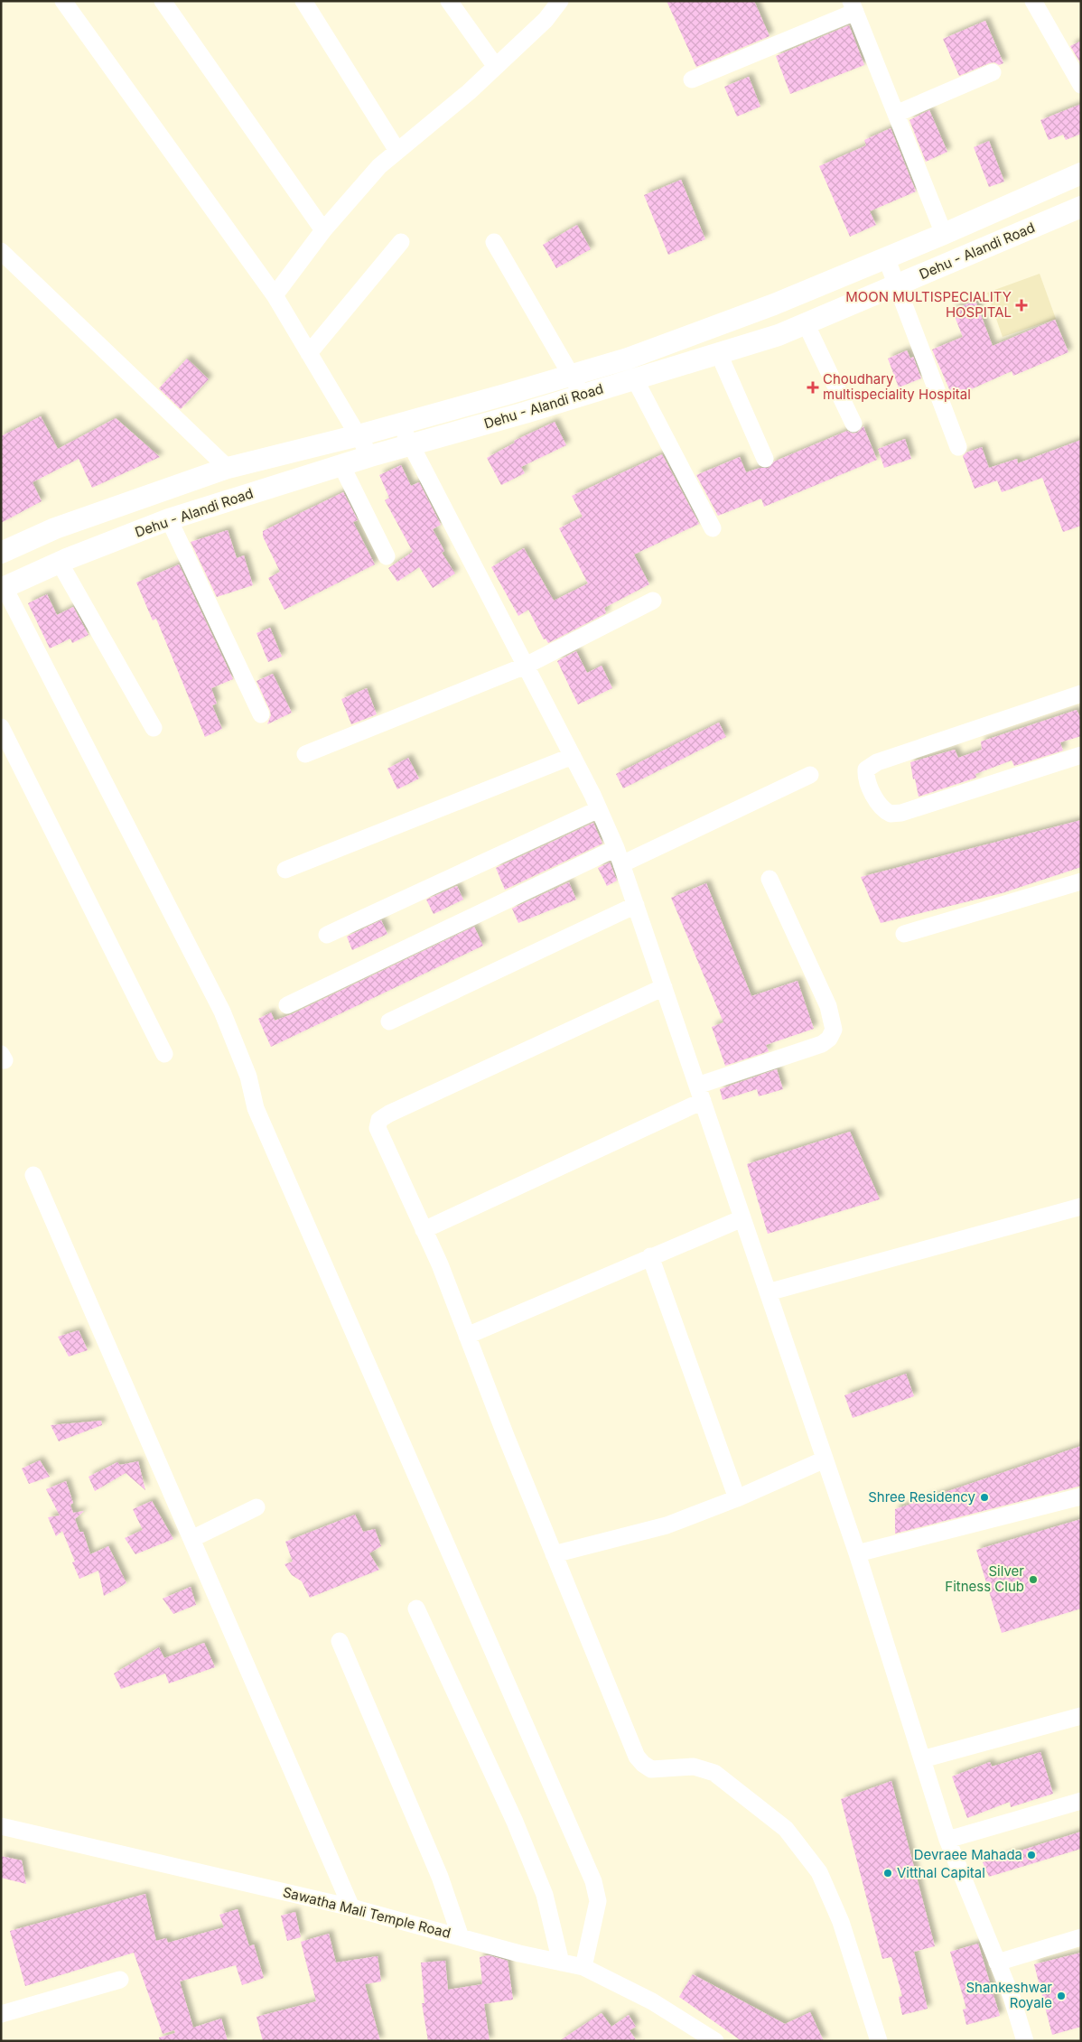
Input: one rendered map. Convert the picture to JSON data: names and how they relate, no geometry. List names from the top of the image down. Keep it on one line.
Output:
{"streets":{"main road":["Dehu - Alandi Road"],"street":["Sawatha Mali Temple Road"]},"places":{"health":["MOON MULTISPECIALITY HOSPITAL","Choudhary multispeciality Hospital"],"other":["Shree Residency","Silver Fitness Club","Devraee Mahada","Vitthal Capital","Shankeshwar Royale"]}}
